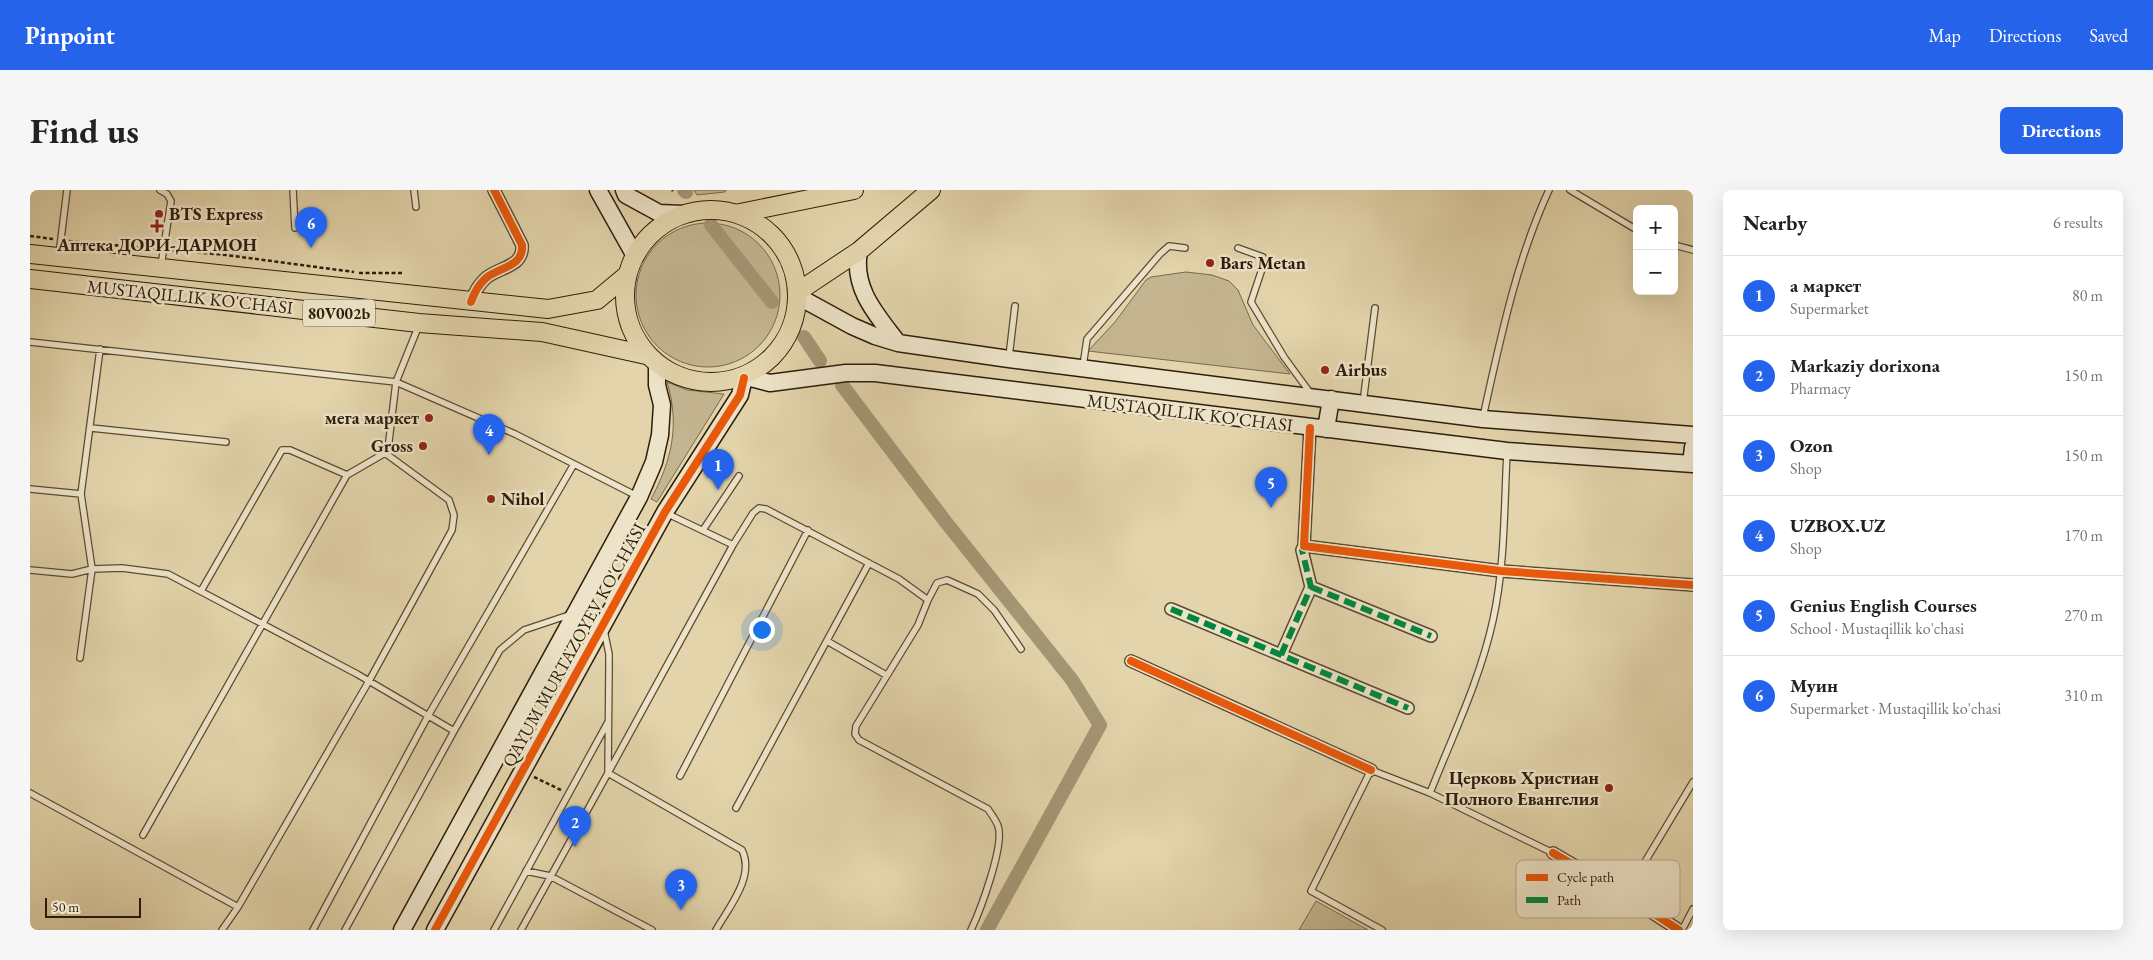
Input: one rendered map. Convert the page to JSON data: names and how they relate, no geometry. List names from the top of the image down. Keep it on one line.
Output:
{"streets":{"main road":["MUSTAQILLIK KO'CHASI","80V002b","QAYUM MURTAZOYEV KO'CHASI"]},"crossings":[["MUSTAQILLIK KO'CHASI","80V002b"],["MUSTAQILLIK KO'CHASI","QAYUM MURTAZOYEV KO'CHASI"],["80V002b","QAYUM MURTAZOYEV KO'CHASI"]],"places":{"other":["BTS Express","Bars Metan","Airbus","мега маркет","Gross","Nihol","Церковь Христиан Полного Евангелия"],"health":["Аптека ДОРИ-ДАРМОН"]},"legend":["Cycle path","Path"],"scale_bar":"50 m","page":{"header":"Pinpoint","nav":["Map","Directions","Saved"],"buttons":"Directions","title":"Find us","heading":["Nearby","6 results"],"map_buttons":["+","−"],"pins":["6","4","1","5","2","3"],"list":[{"mark":"1","name":"а маркет","note":"Supermarket","value":"80 m"},{"mark":"2","name":"Markaziy dorixona","note":"Pharmacy","value":"150 m"},{"mark":"3","name":"Ozon","note":"Shop","value":"150 m"},{"mark":"4","name":"UZBOX.UZ","note":"Shop","value":"170 m"},{"mark":"5","name":"Genius English Courses","note":"School · Mustaqillik ko'chasi","value":"270 m"},{"mark":"6","name":"Муин","note":"Supermarket · Mustaqillik ko'chasi","value":"310 m"}],"scale":"50 m"}}
